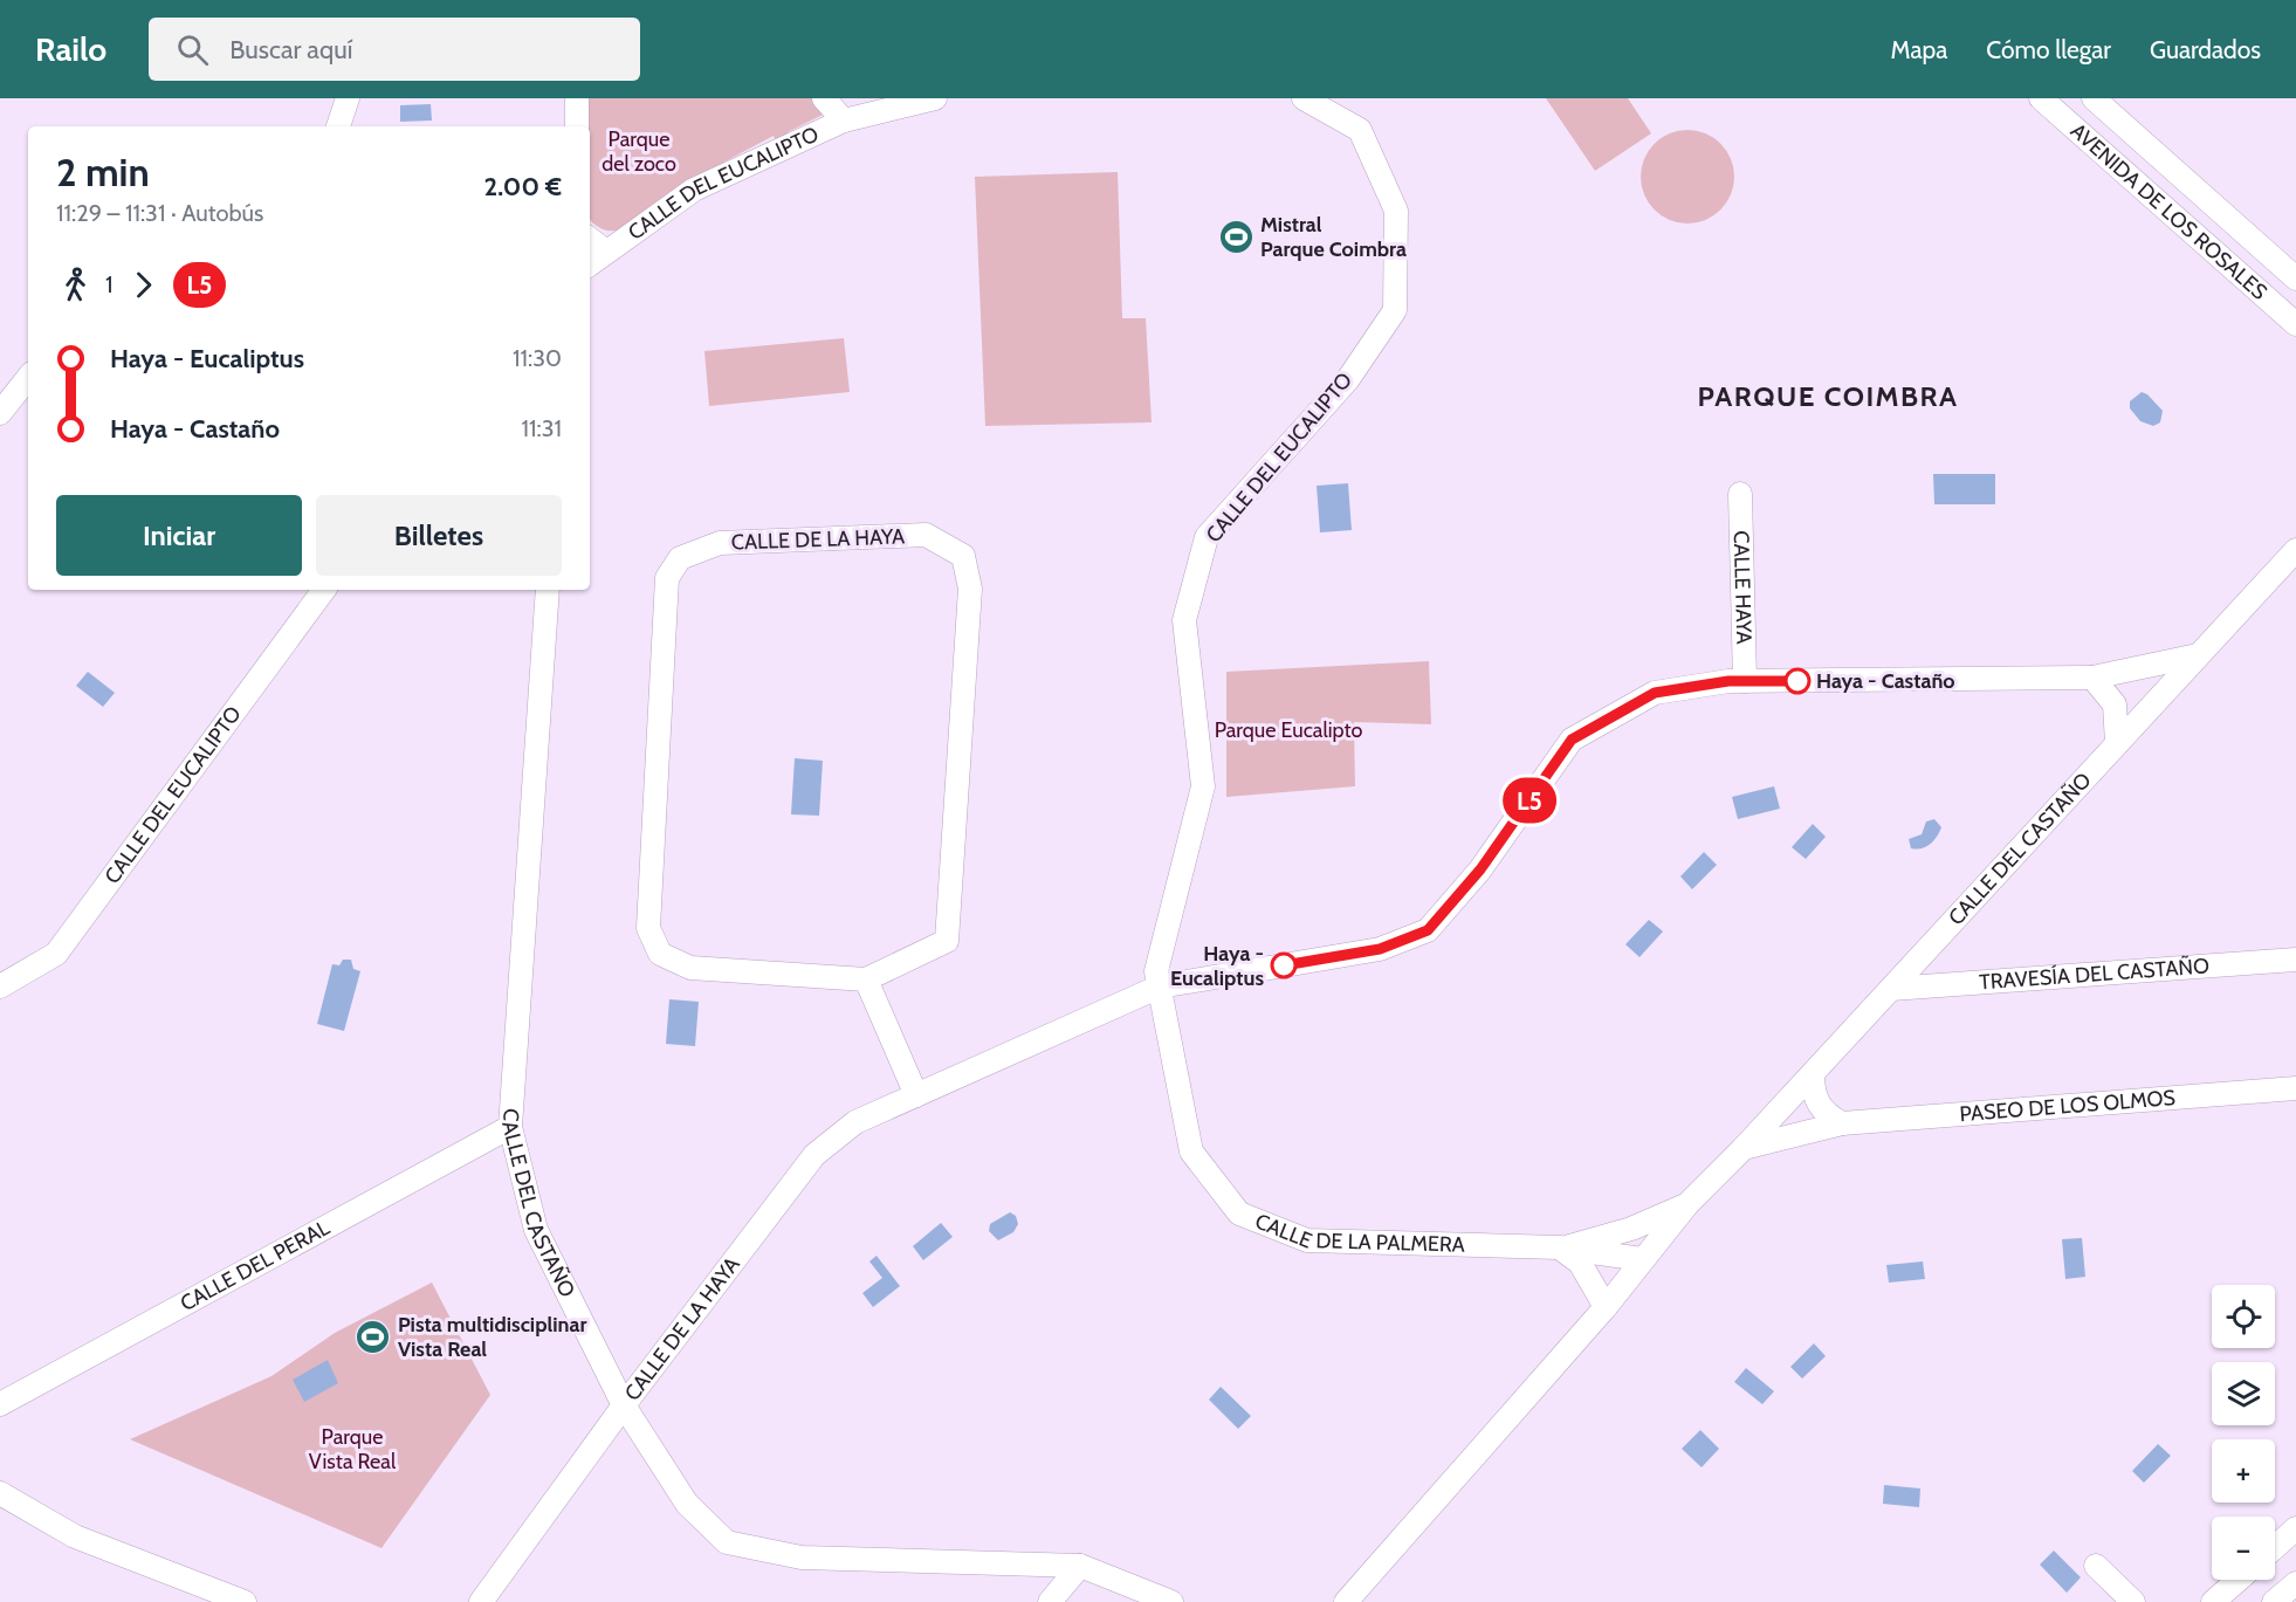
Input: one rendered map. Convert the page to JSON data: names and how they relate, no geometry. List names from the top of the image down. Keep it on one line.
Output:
{"streets":{"street":["CALLE DEL EUCALIPTO","AVENIDA DE LOS ROSALES","CALLE DE LA HAYA","CALLE HAYA","CALLE DEL CASTAÑO","TRAVESÍA DEL CASTAÑO","PASEO DE LOS OLMOS","CALLE DE LA PALMERA","CALLE DEL PERAL"]},"crossings":[["CALLE DEL EUCALIPTO","CALLE DE LA HAYA"],["CALLE DEL EUCALIPTO","CALLE DE LA PALMERA"],["CALLE DE LA HAYA","CALLE DEL CASTAÑO"],["CALLE DE LA HAYA","CALLE DE LA PALMERA"],["CALLE DEL CASTAÑO","TRAVESÍA DEL CASTAÑO"],["CALLE DEL CASTAÑO","PASEO DE LOS OLMOS"],["CALLE DEL CASTAÑO","CALLE DEL PERAL"]],"districts":["PARQUE COIMBRA"],"parks":["Parque del zoco","Parque Eucalipto","Parque Vista Real"],"places":{"sports":["Mistral Parque Coimbra","Pista multidisciplinar Vista Real"],"other":["Haya - Castaño","Haya - Eucaliptus"]},"lines":["bus line L5"],"page":{"header":"Railo","search":"Buscar aquí","nav":["Mapa","Cómo llegar","Guardados"],"on_map":"L5","heading":["2 min","11:29 – 11:31 · Autobús","2.00 €"],"legs":["1","L5"],"list":[{"name":"Haya - Eucaliptus","value":"11:30"},{"name":"Haya - Castaño","value":"11:31"}],"buttons":["Iniciar","Billetes"],"map_buttons":["+","−"]}}
